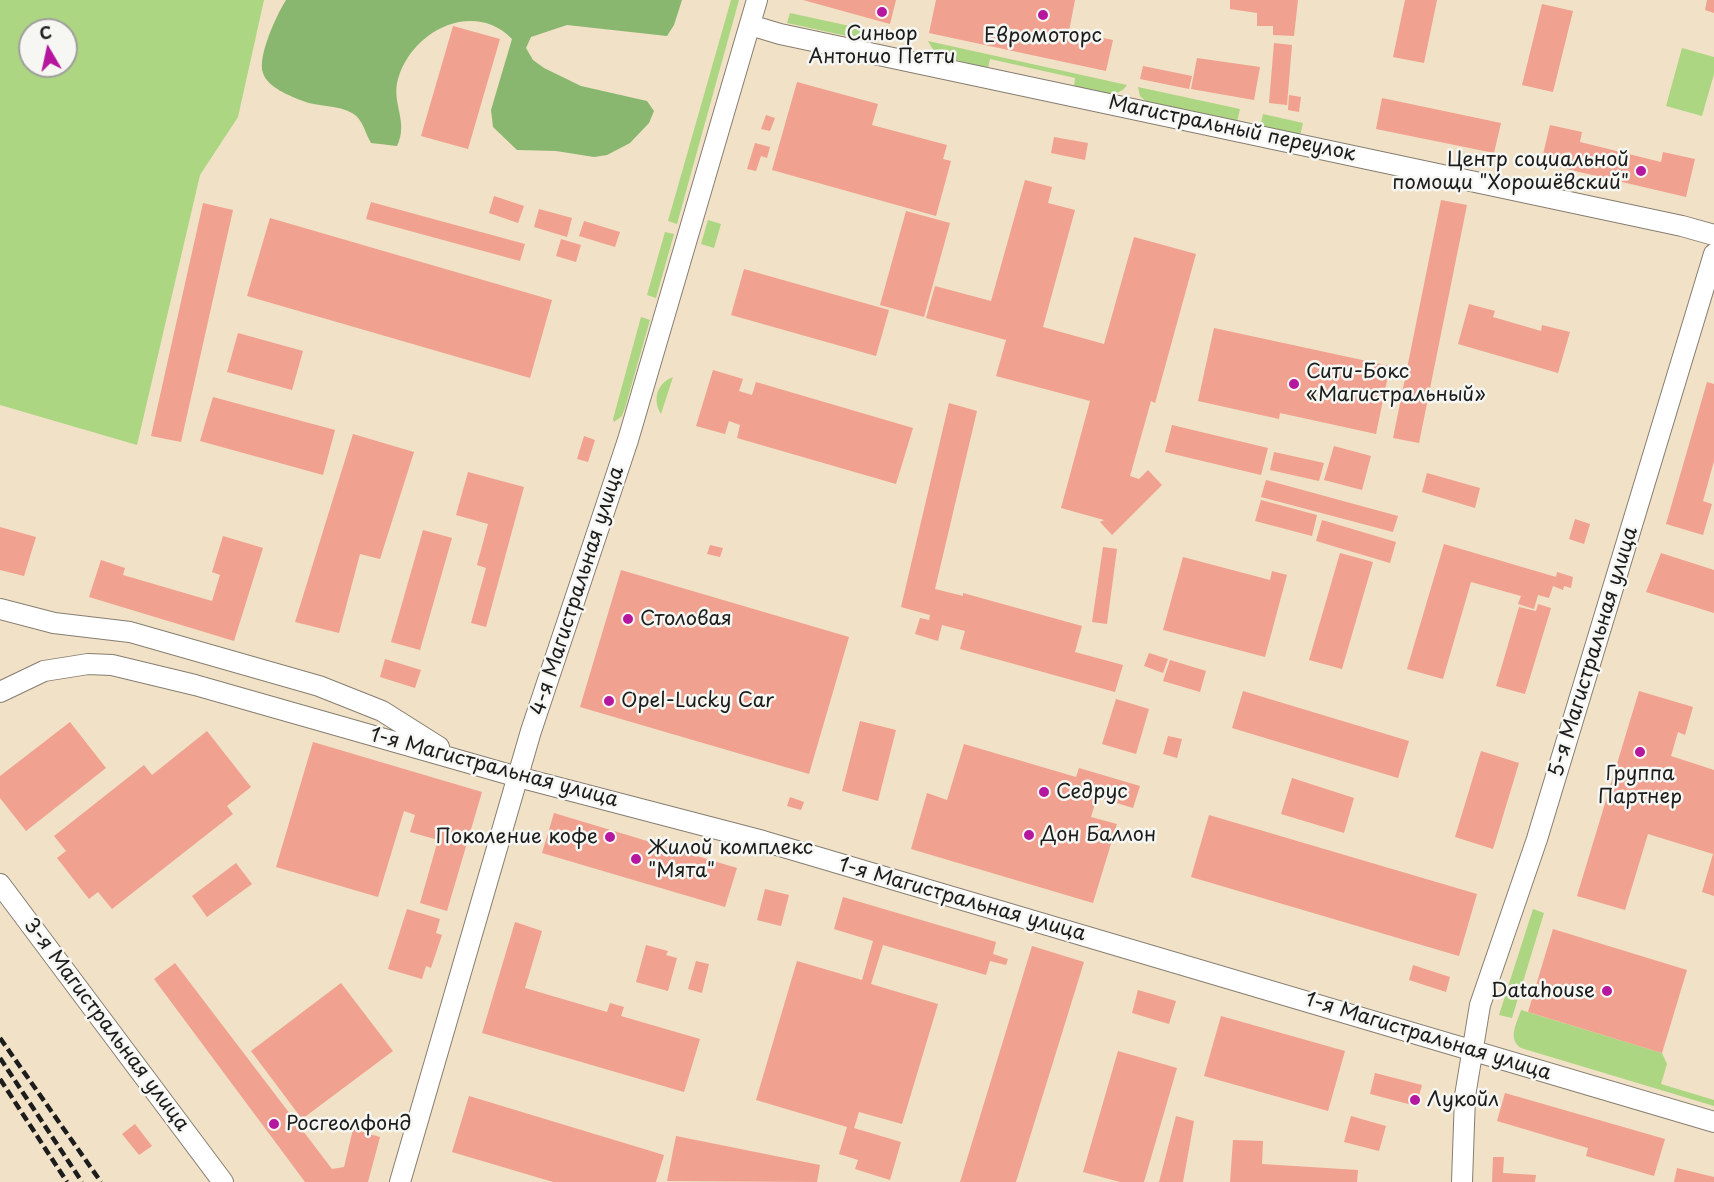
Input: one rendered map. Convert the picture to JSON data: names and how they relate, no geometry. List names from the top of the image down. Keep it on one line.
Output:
{"streets":{"street":["Магистральный переулок","4-я Магистральная улица","5-я Магистральная улица","1-я Магистральная улица","3-я Магистральная улица"]},"crossings":[["Магистральный переулок","4-я Магистральная улица"],["4-я Магистральная улица","1-я Магистральная улица"],["5-я Магистральная улица","1-я Магистральная улица"]],"places":["Синьор Антонио Петти","Евромоторс","Центр социальной помощи \"Хорошёвский\"","Сити-Бокс «Магистральный»","Столовая","Opel-Lucky Car","Группа Партнер","Седрус","Дон Баллон","Поколение кофе","Жилой комплекс \"Мята\"","Datahouse","Лукойл","Росгеолфонд"],"north":"top"}
